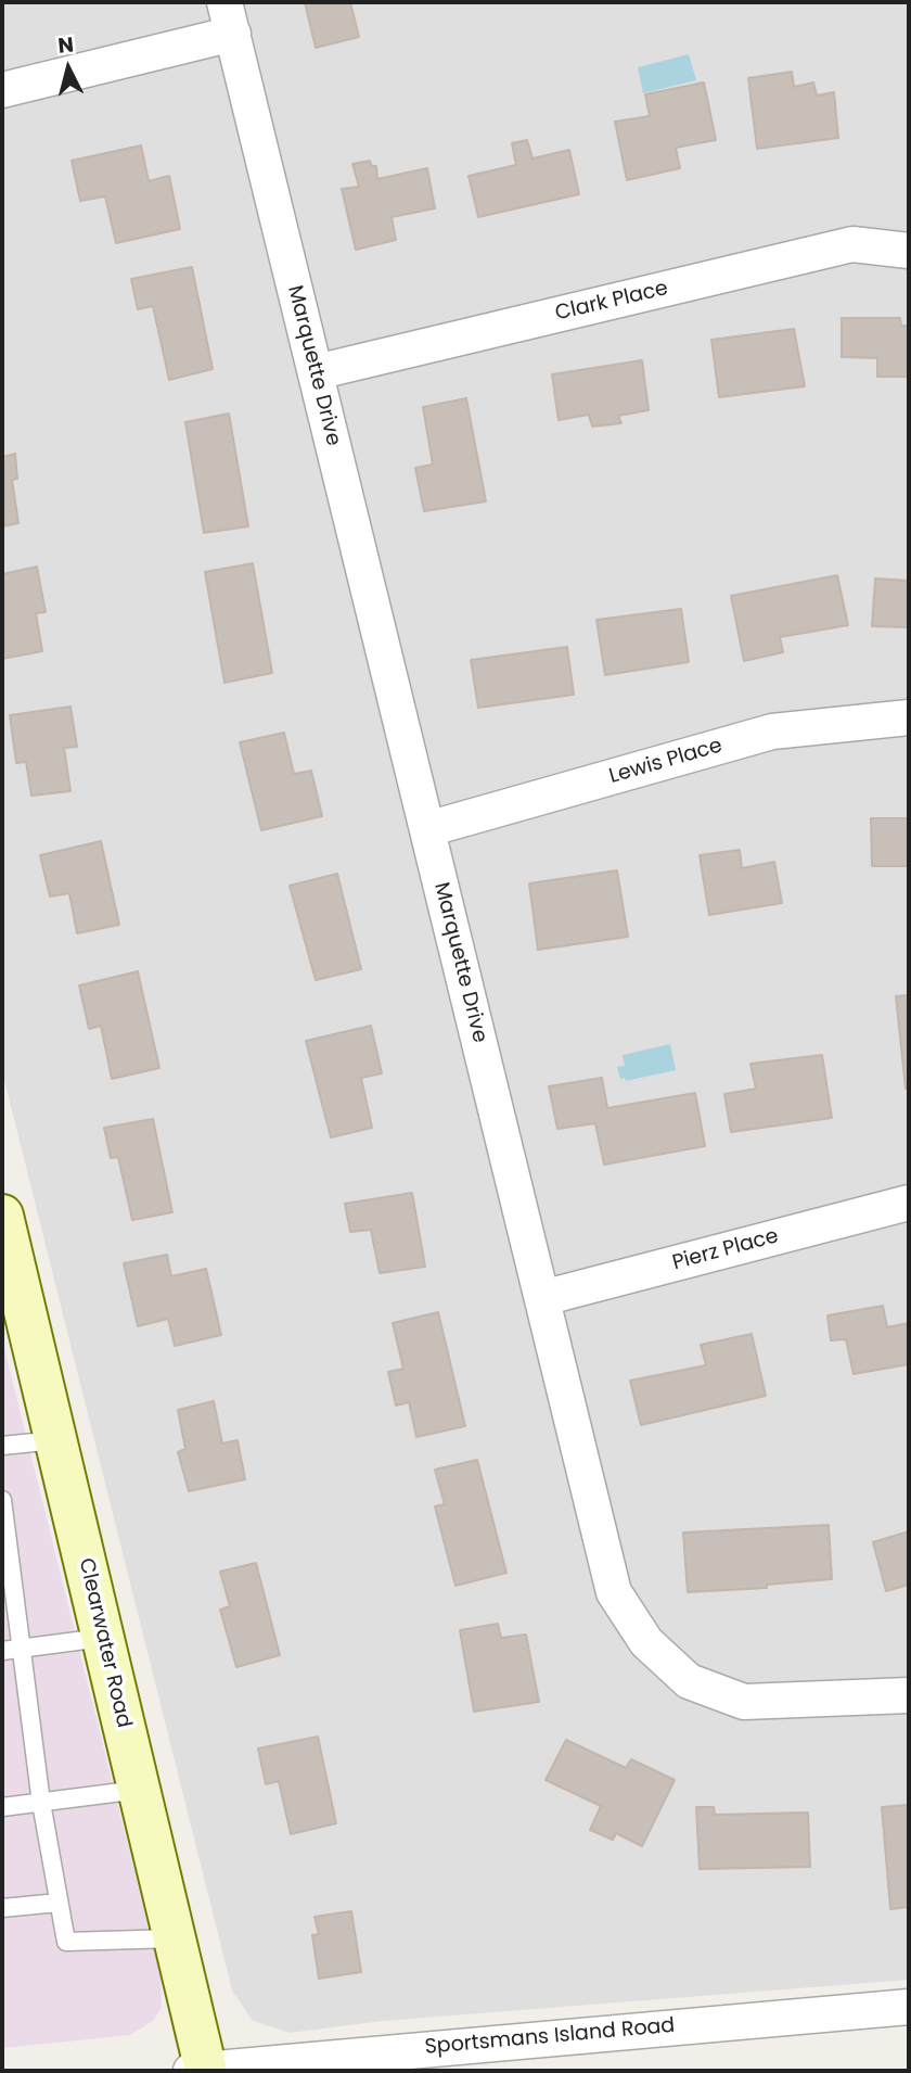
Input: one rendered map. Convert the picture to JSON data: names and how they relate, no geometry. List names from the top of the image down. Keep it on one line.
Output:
{"streets":{"street":["Clark Place","Marquette Drive","Lewis Place","Pierz Place","Clearwater Road","Sportsmans Island Road"]},"crossings":[["Clark Place","Marquette Drive"],["Marquette Drive","Lewis Place"],["Marquette Drive","Pierz Place"],["Clearwater Road","Sportsmans Island Road"]],"north":"top"}
